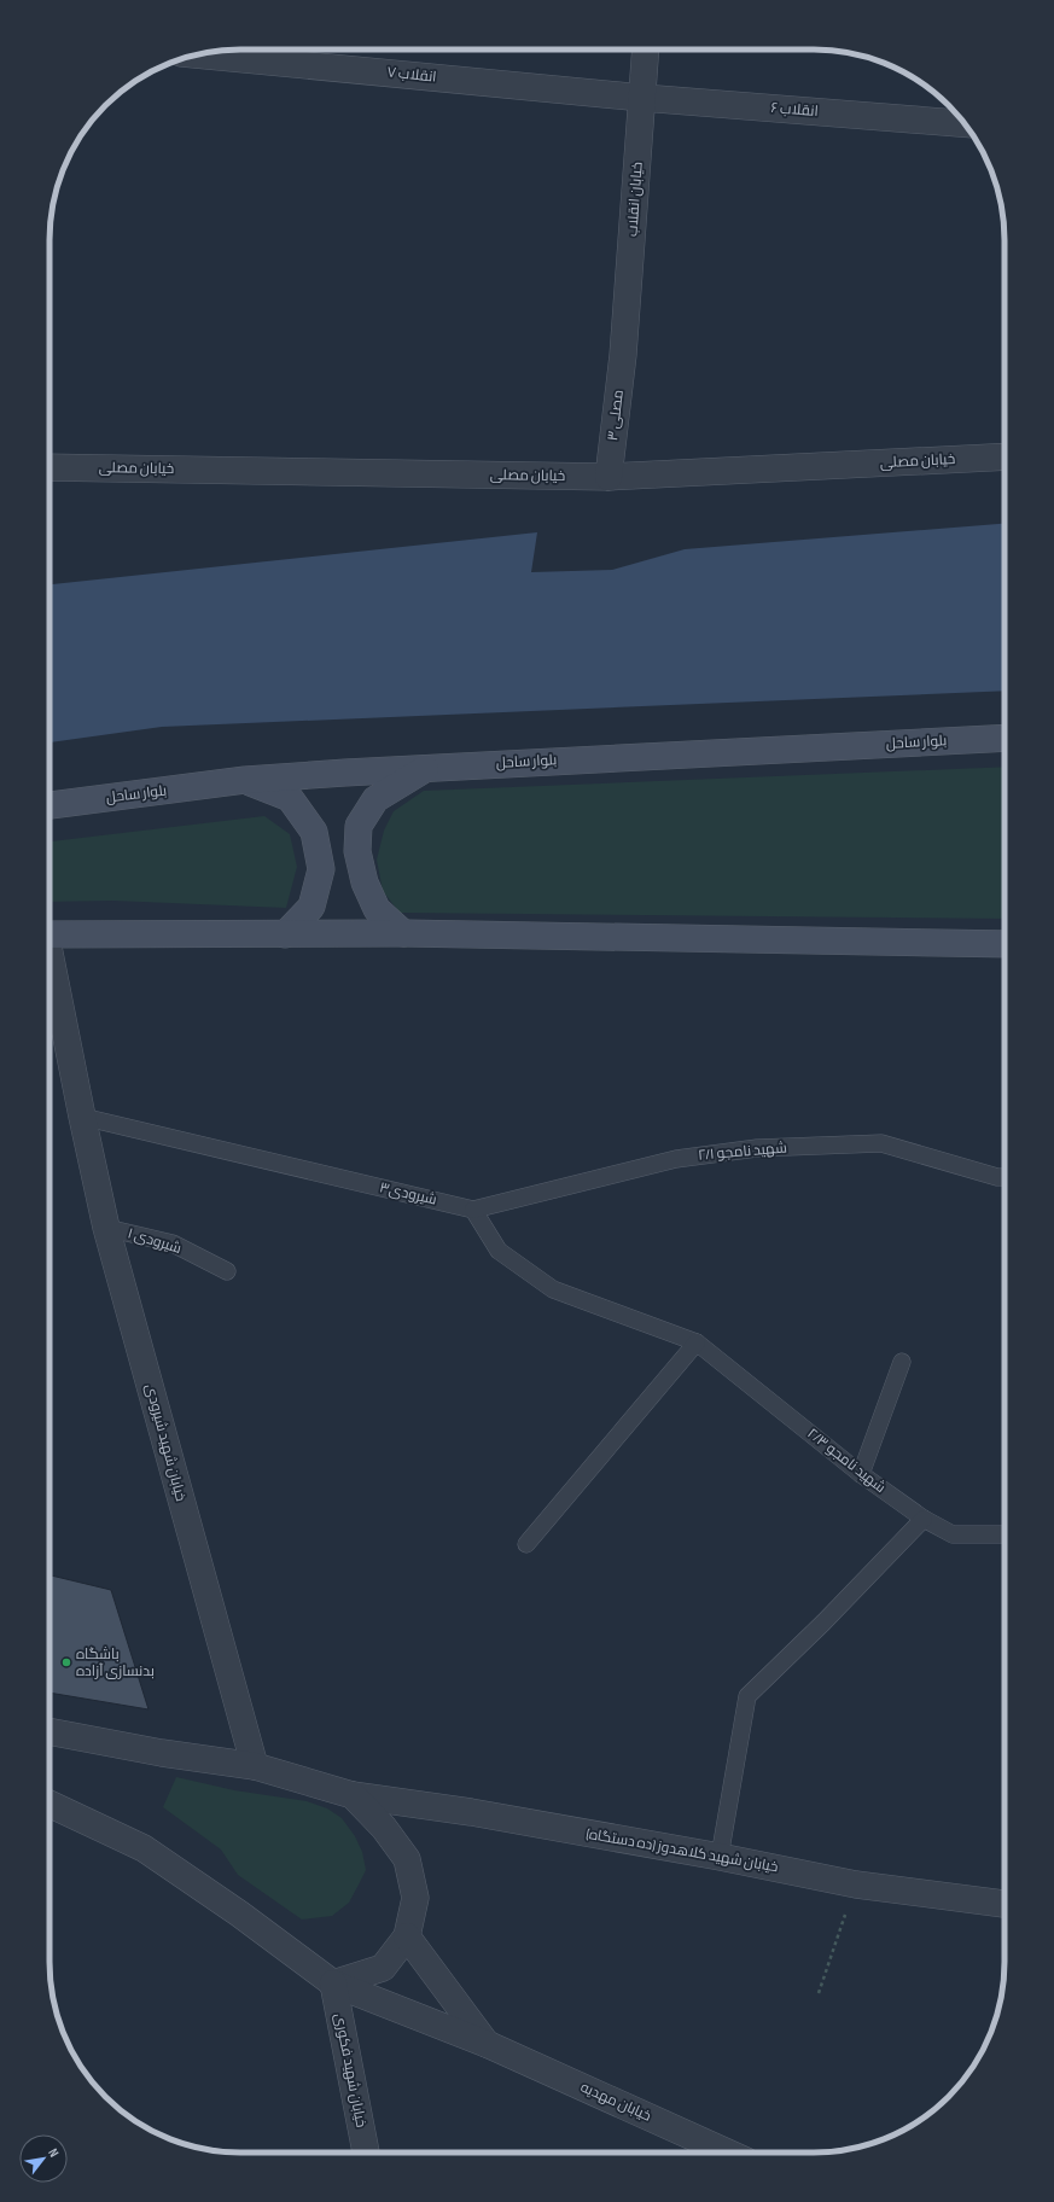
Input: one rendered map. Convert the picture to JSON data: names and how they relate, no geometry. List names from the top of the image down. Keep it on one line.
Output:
{"streets":{"main road":["بلوار ساحل"],"street":["انقلاب ۷","انقلاب ۶","خیابان انقلاب","مصلی ۳","خیابان مصلی","خیابان شهید شیرودی","خیابان شهید کلاهدوز (ده دستگاه)","خیابان شهید فکوری","خیابان مهدیه"],"lane":["شهید نامجو ۲/۱","شیرودی۳","شیرودی ۱","شهید نامجو ۲/۳"]},"crossings":[["انقلاب ۷","انقلاب ۶"],["انقلاب ۷","خیابان انقلاب"],["انقلاب ۶","خیابان انقلاب"],["خیابان انقلاب","مصلی ۳"],["مصلی ۳","خیابان مصلی"],["شهید نامجو ۲/۱","شیرودی۳"],["شیرودی۳","خیابان شهید شیرودی"],["شیرودی ۱","خیابان شهید شیرودی"],["خیابان شهید شیرودی","خیابان شهید کلاهدوز (ده دستگاه)"],["خیابان شهید فکوری","خیابان مهدیه"]],"places":["باشگاه بدنسازی آزاده"],"north":"top right"}
